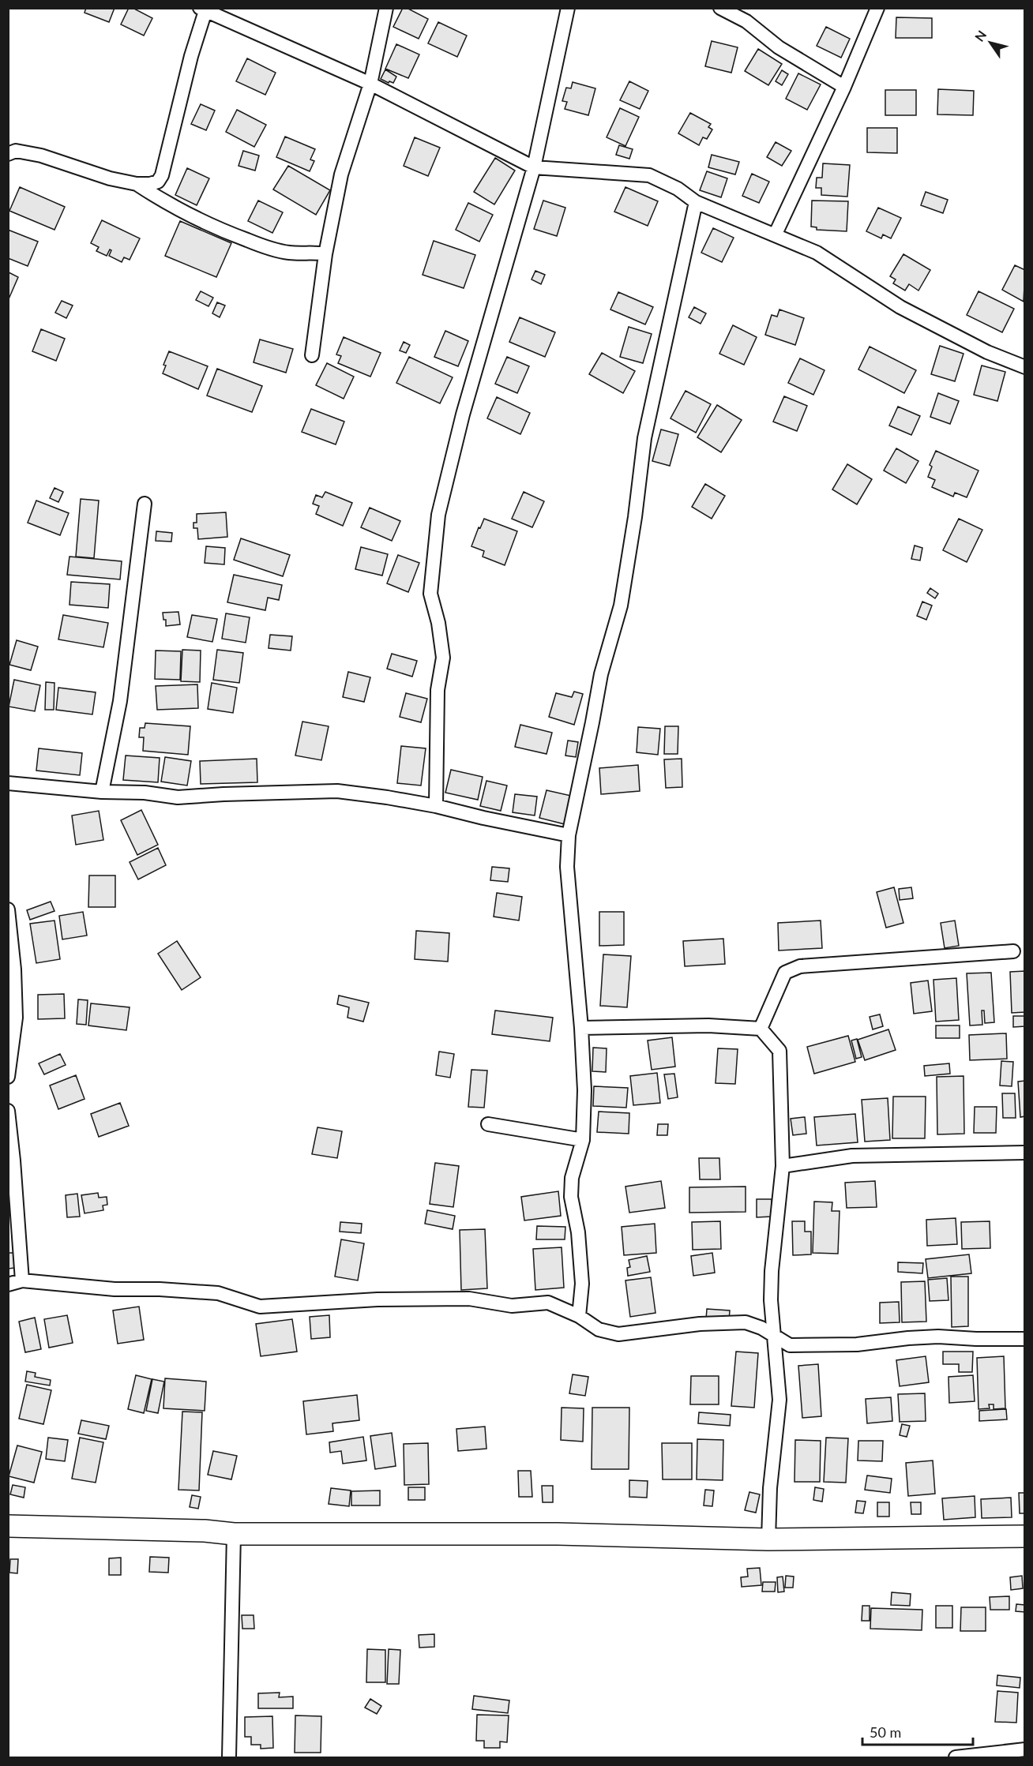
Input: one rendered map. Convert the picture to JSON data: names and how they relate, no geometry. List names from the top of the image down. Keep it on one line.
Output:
{"scale_bar":"50 m","north":"top left"}
